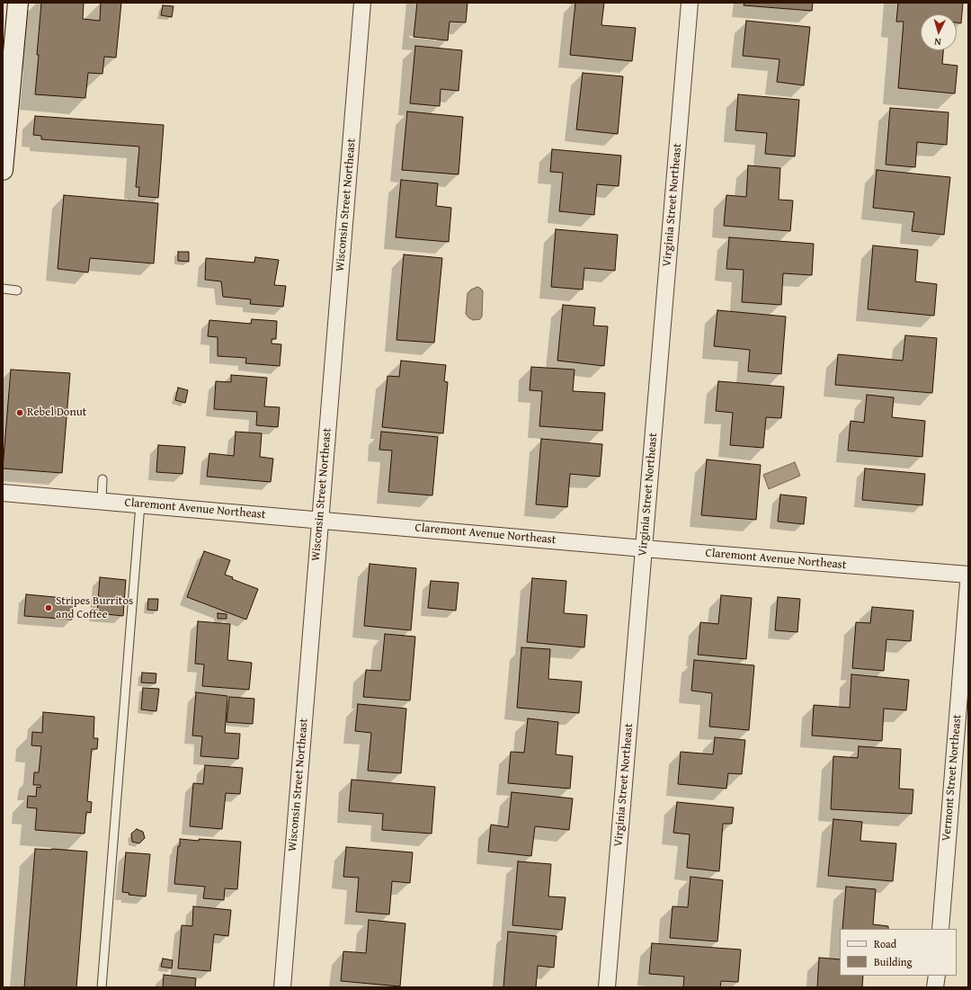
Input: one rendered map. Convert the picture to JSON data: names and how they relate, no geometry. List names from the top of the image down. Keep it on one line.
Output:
{"streets":{"street":["Wisconsin Street Northeast","Virginia Street Northeast","Claremont Avenue Northeast","Vermont Street Northeast"]},"crossings":[["Wisconsin Street Northeast","Claremont Avenue Northeast"],["Virginia Street Northeast","Claremont Avenue Northeast"]],"places":["Rebel Donut","Stripes Burritos and Coffee"],"legend":["Road","Building"],"north":"bottom"}
